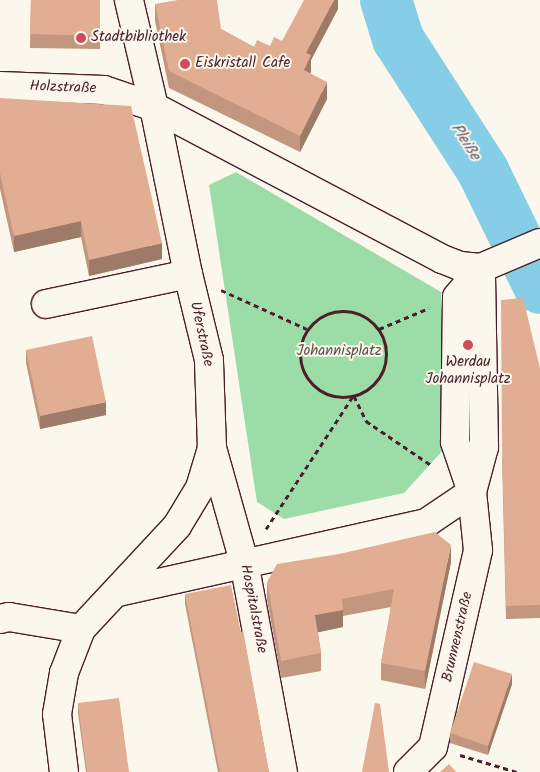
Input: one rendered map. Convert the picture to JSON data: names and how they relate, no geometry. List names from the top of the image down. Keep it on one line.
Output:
{"streets":{"street":["Holzstraße","Uferstraße","Hospitalstraße","Brunnenstraße"]},"crossings":[["Holzstraße","Uferstraße"],["Uferstraße","Hospitalstraße"]],"water":["Pleiße"],"parks":["Johannisplatz"],"places":["Stadtbibliothek","Eiskristall Cafe","Werdau Johannisplatz"]}
